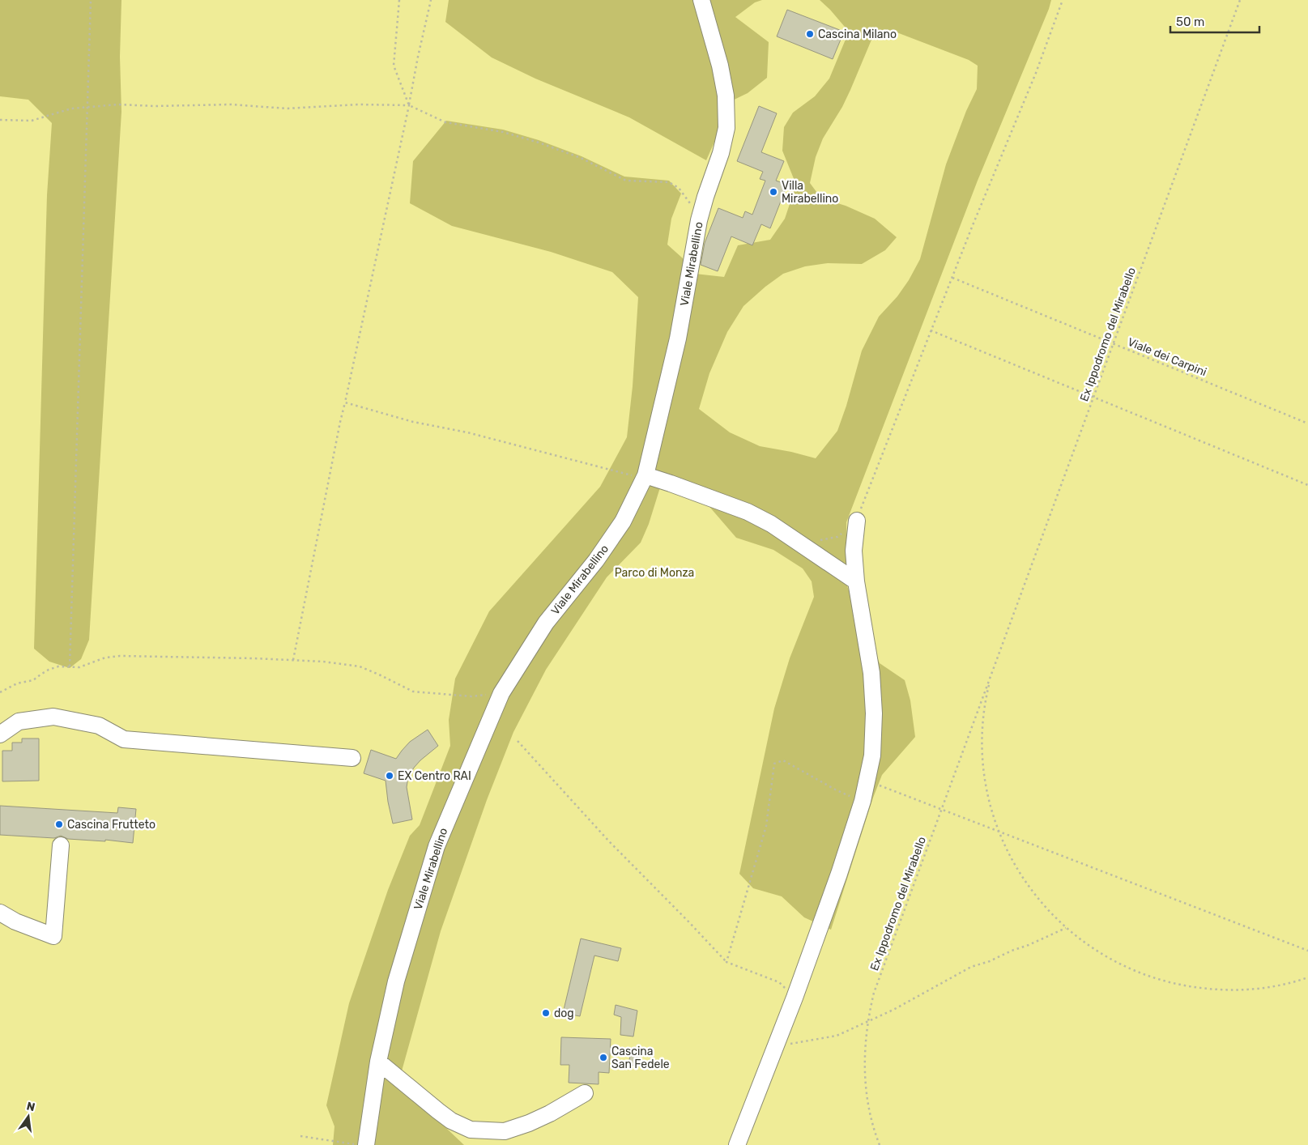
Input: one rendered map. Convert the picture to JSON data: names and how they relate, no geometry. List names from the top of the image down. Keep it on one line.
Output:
{"streets":{"lane":["Viale Mirabellino"],"path":["Ex Ippodromo del Mirabello","Viale dei Carpini"]},"crossings":[["Ex Ippodromo del Mirabello","Viale dei Carpini"]],"parks":["Parco di Monza"],"places":["Cascina Milano","Villa Mirabellino","EX Centro RAI","Cascina Frutteto","dog","Cascina San Fedele"],"scale_bar":"50 m","north":"top"}
